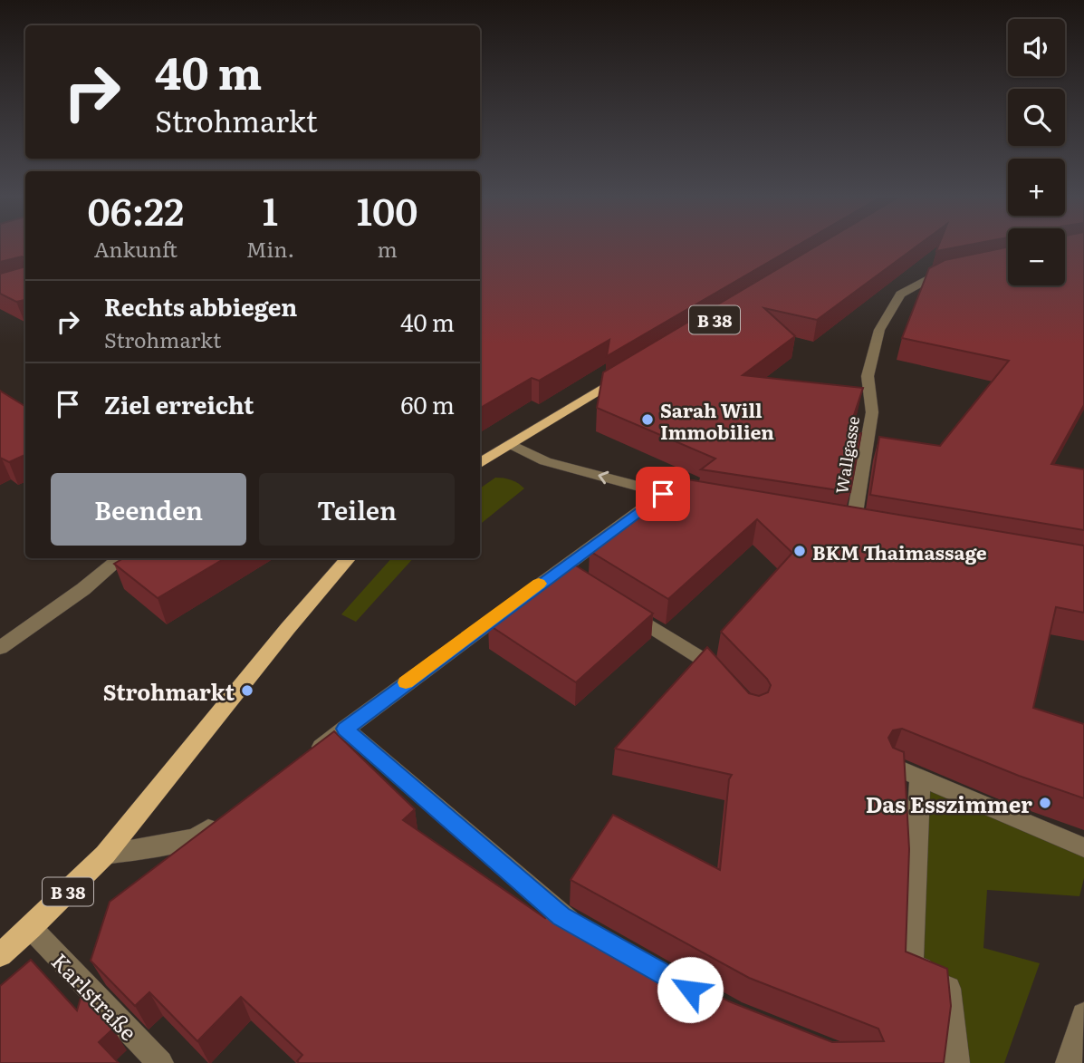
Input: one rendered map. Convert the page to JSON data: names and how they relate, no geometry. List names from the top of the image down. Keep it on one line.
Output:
{"streets":{"main road":["B 38"],"street":["Wallgasse","Karlstraße"]},"crossings":[["B 38","Karlstraße"]],"places":["Sarah Will Immobilien","BKM Thaimassage","Strohmarkt","Das Esszimmer"],"page":{"map_buttons":["+","−"],"turn":["40 m","Strohmarkt"],"eta":["06:22","Ankunft","1","Min.","100","m"],"list":[{"name":"Rechts abbiegen","note":"Strohmarkt","value":"40 m"},{"name":"Ziel erreicht","value":"60 m"}],"buttons":["Beenden","Teilen"]}}
